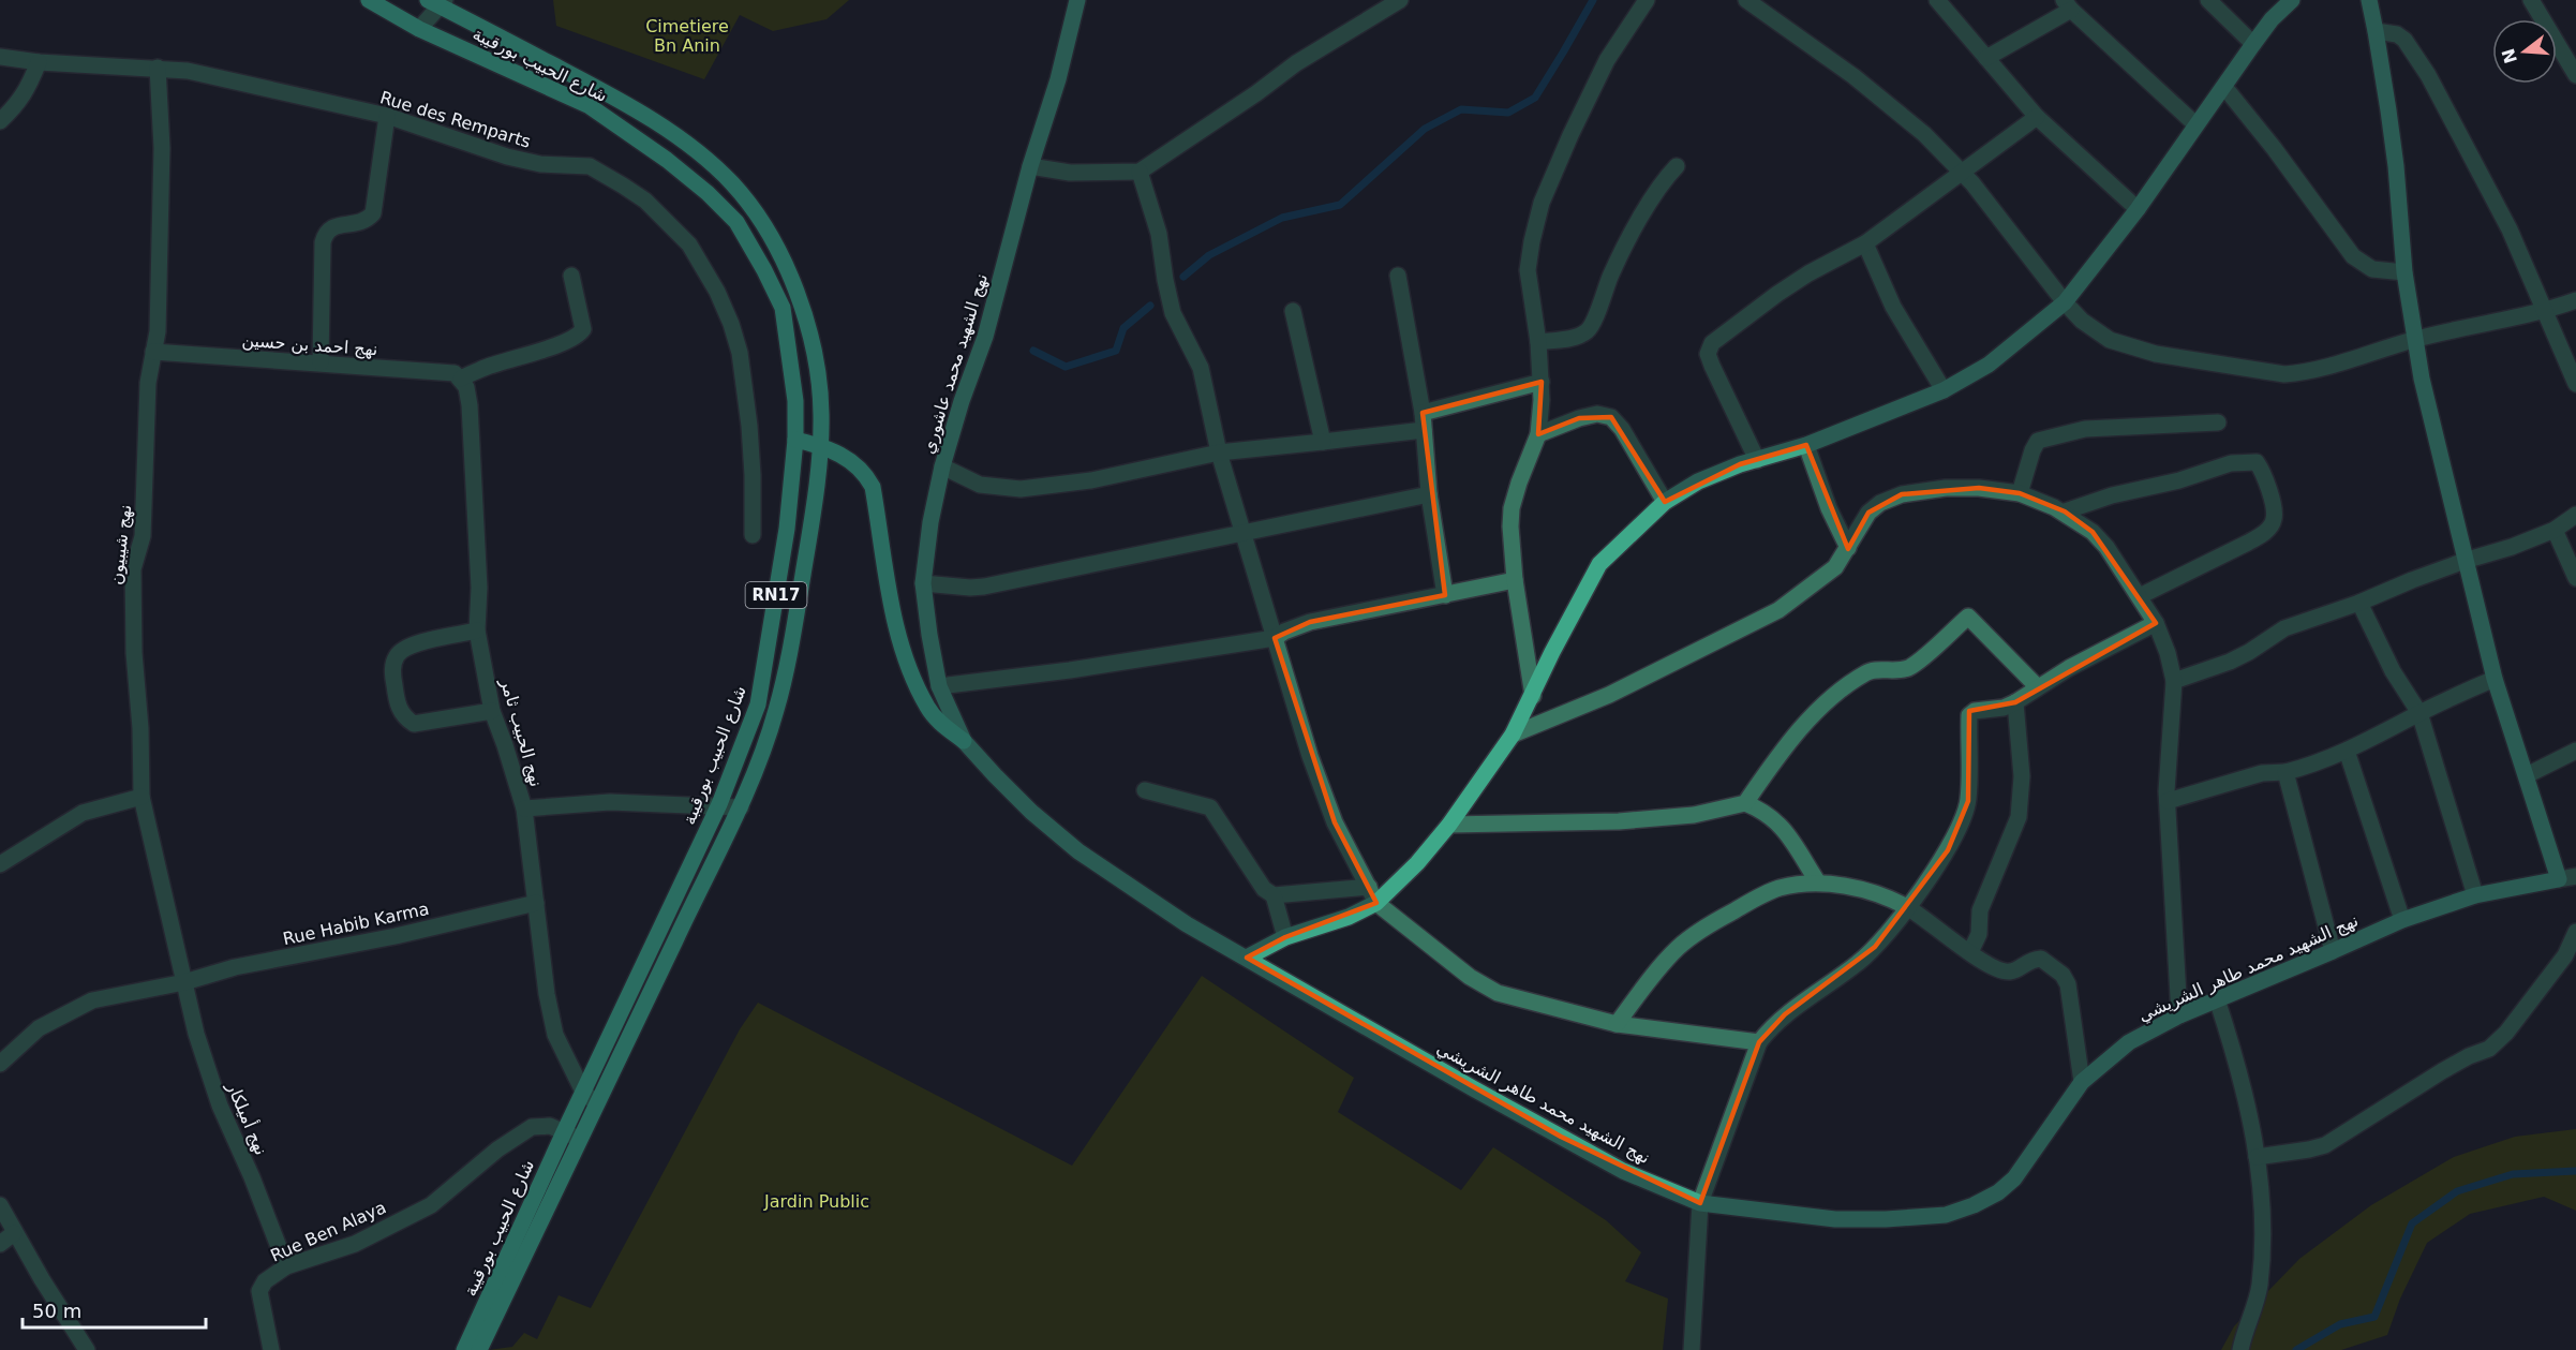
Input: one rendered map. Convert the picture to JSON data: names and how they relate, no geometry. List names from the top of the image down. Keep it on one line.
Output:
{"streets":{"main road":["شارع الحبيب بورقيبة","RN17"],"street":["Rue des Remparts","نهج احمد بن حسين","نهج الشهيد محمد عاشوري","نهج شيبيون","نهج الحبيب ثامر","Rue Habib Karma","نهج الشهيد محمد طاهر الشريشي","نهج أميلكار","Rue Ben Alaya"]},"crossings":[["شارع الحبيب بورقيبة","نهج الحبيب ثامر"],["شارع الحبيب بورقيبة","Rue Ben Alaya"],["Rue des Remparts","نهج شيبيون"],["نهج احمد بن حسين","نهج شيبيون"],["نهج احمد بن حسين","نهج الحبيب ثامر"],["نهج الشهيد محمد عاشوري","نهج الشهيد محمد طاهر الشريشي"],["نهج شيبيون","Rue Habib Karma"],["نهج شيبيون","نهج أميلكار"],["نهج الحبيب ثامر","Rue Habib Karma"],["Rue Habib Karma","نهج أميلكار"],["نهج أميلكار","Rue Ben Alaya"]],"parks":["Cimetiere Bn Anin","Jardin Public"],"scale_bar":"50 m","north":"left"}
